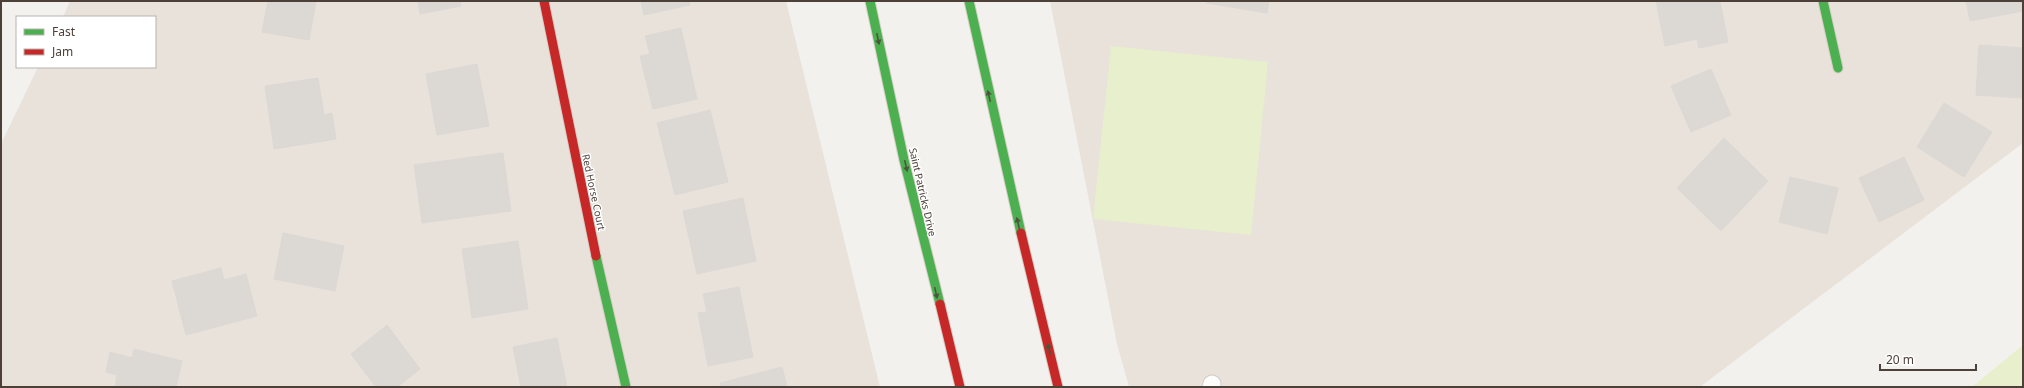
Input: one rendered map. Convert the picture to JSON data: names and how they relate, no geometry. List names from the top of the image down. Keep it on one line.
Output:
{"streets":{"main road":["Red Horse Court","Saint Patricks Drive"]},"one_way":["Saint Patricks Drive"],"legend":["Fast","Jam"],"scale_bar":"20 m"}
